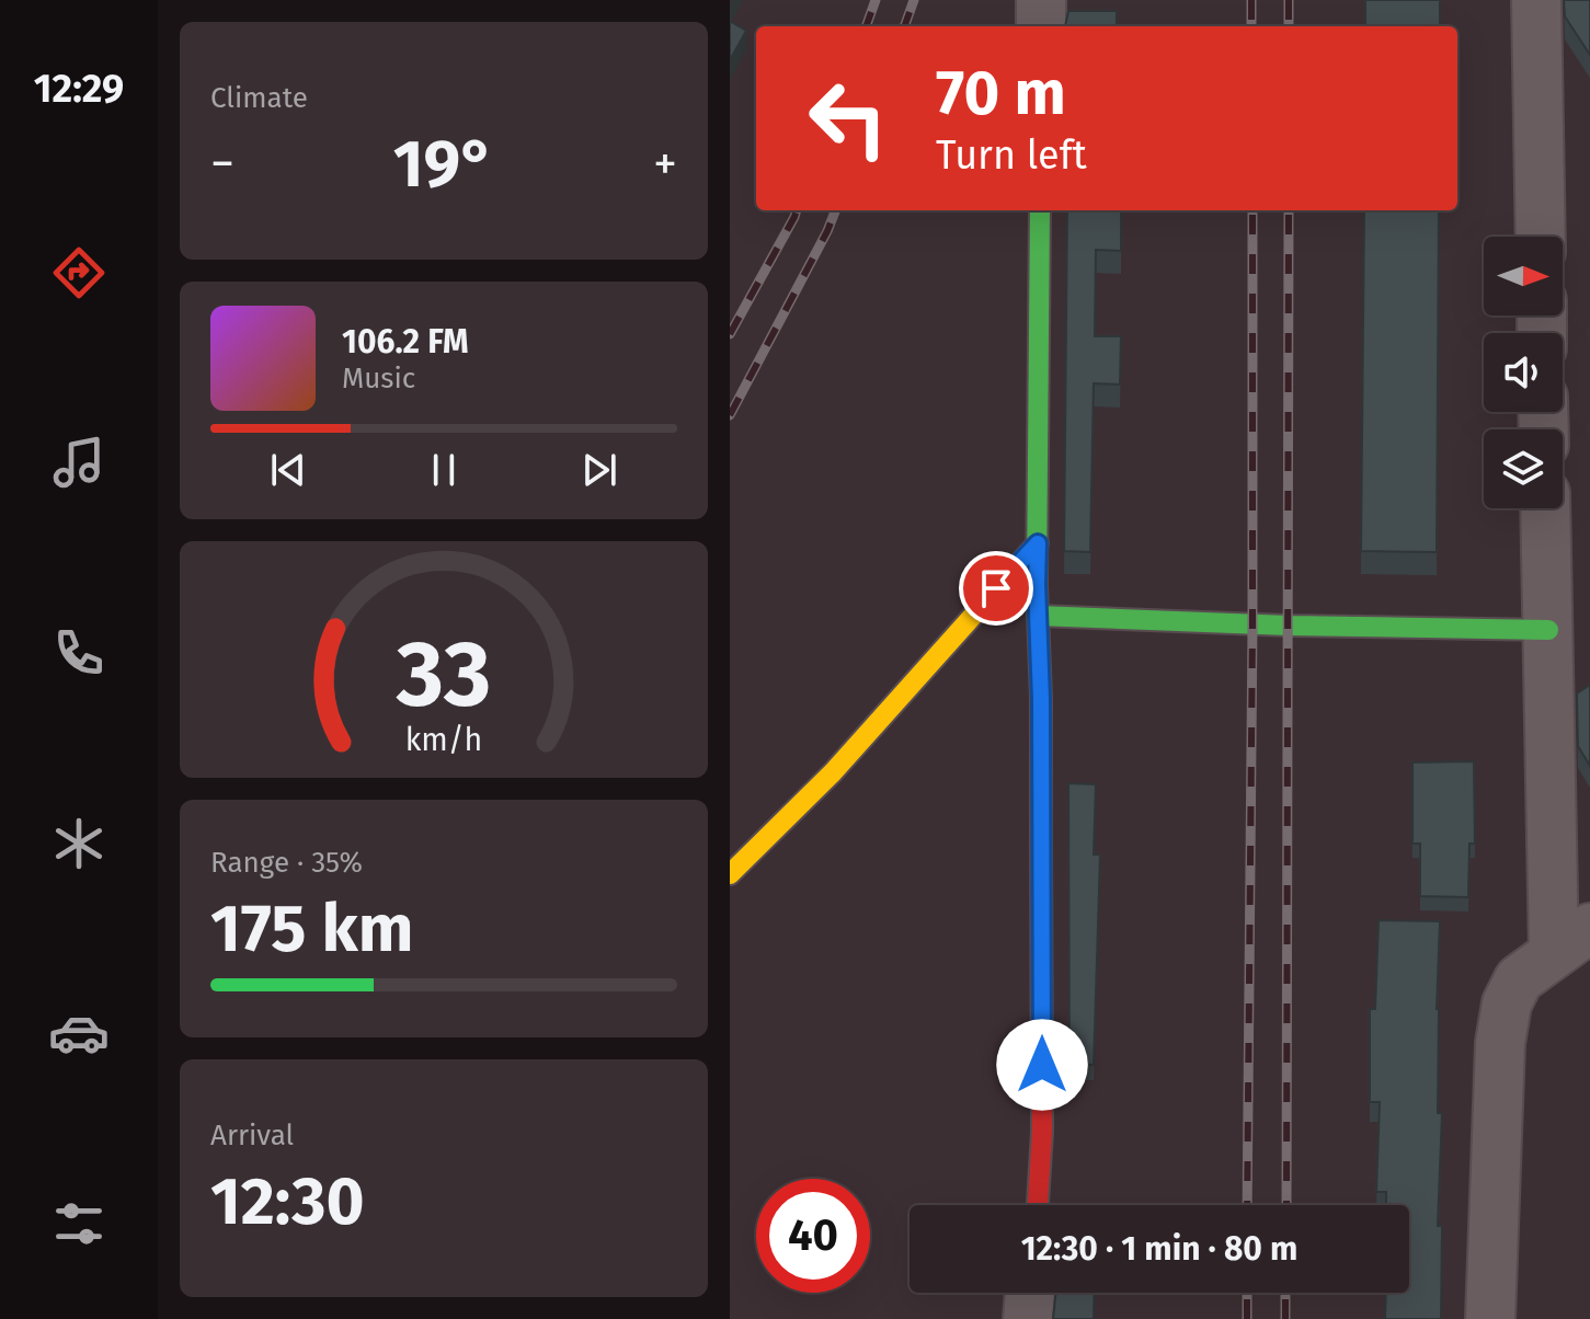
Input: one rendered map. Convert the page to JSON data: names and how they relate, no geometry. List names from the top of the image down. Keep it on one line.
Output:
{"north":"right","page":{"tabs":"12:29","tile":["Climate",["Range · 35%","175 km"],["Arrival","12:30"]],"turn":["70 m","Turn left"],"heat":["−","19°","+"],"song":["106.2 FM","Music"],"limit":"40","trip":"12:30 · 1 min · 80 m","gauge":["33","km/h"]}}
